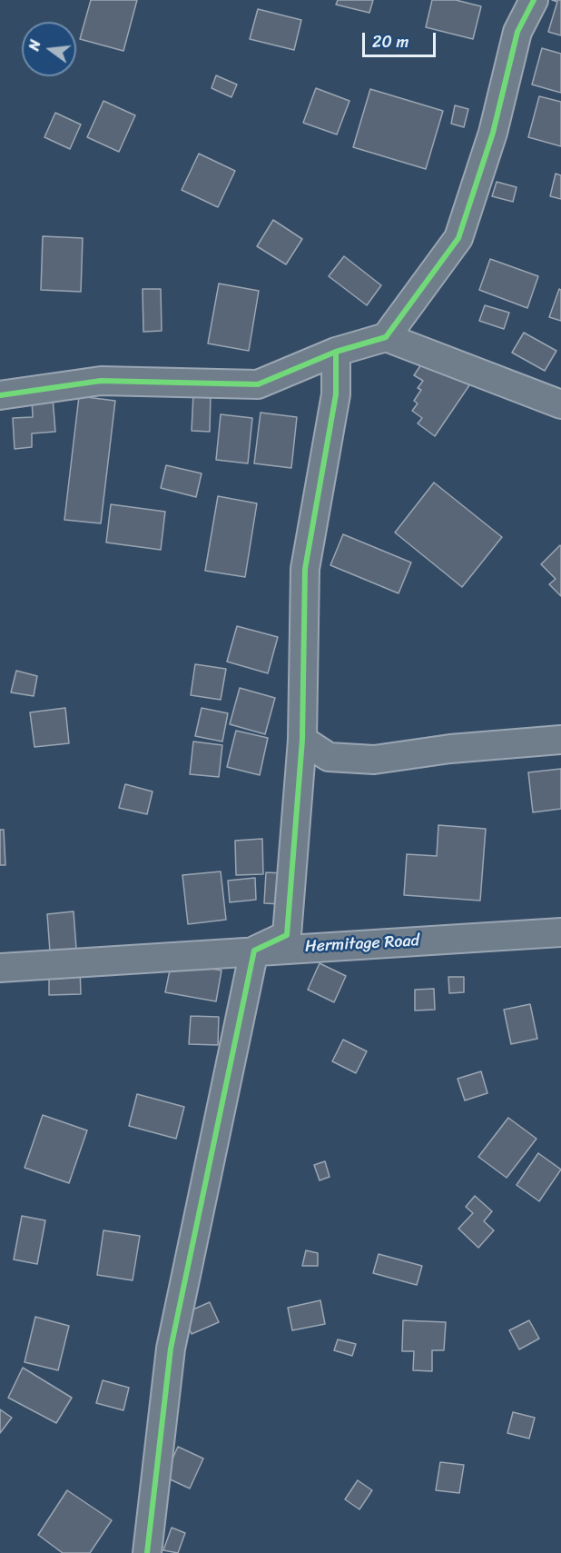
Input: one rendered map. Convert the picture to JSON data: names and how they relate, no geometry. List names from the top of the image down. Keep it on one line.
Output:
{"streets":{"street":["Hermitage Road"]},"scale_bar":"20 m","north":"left"}
